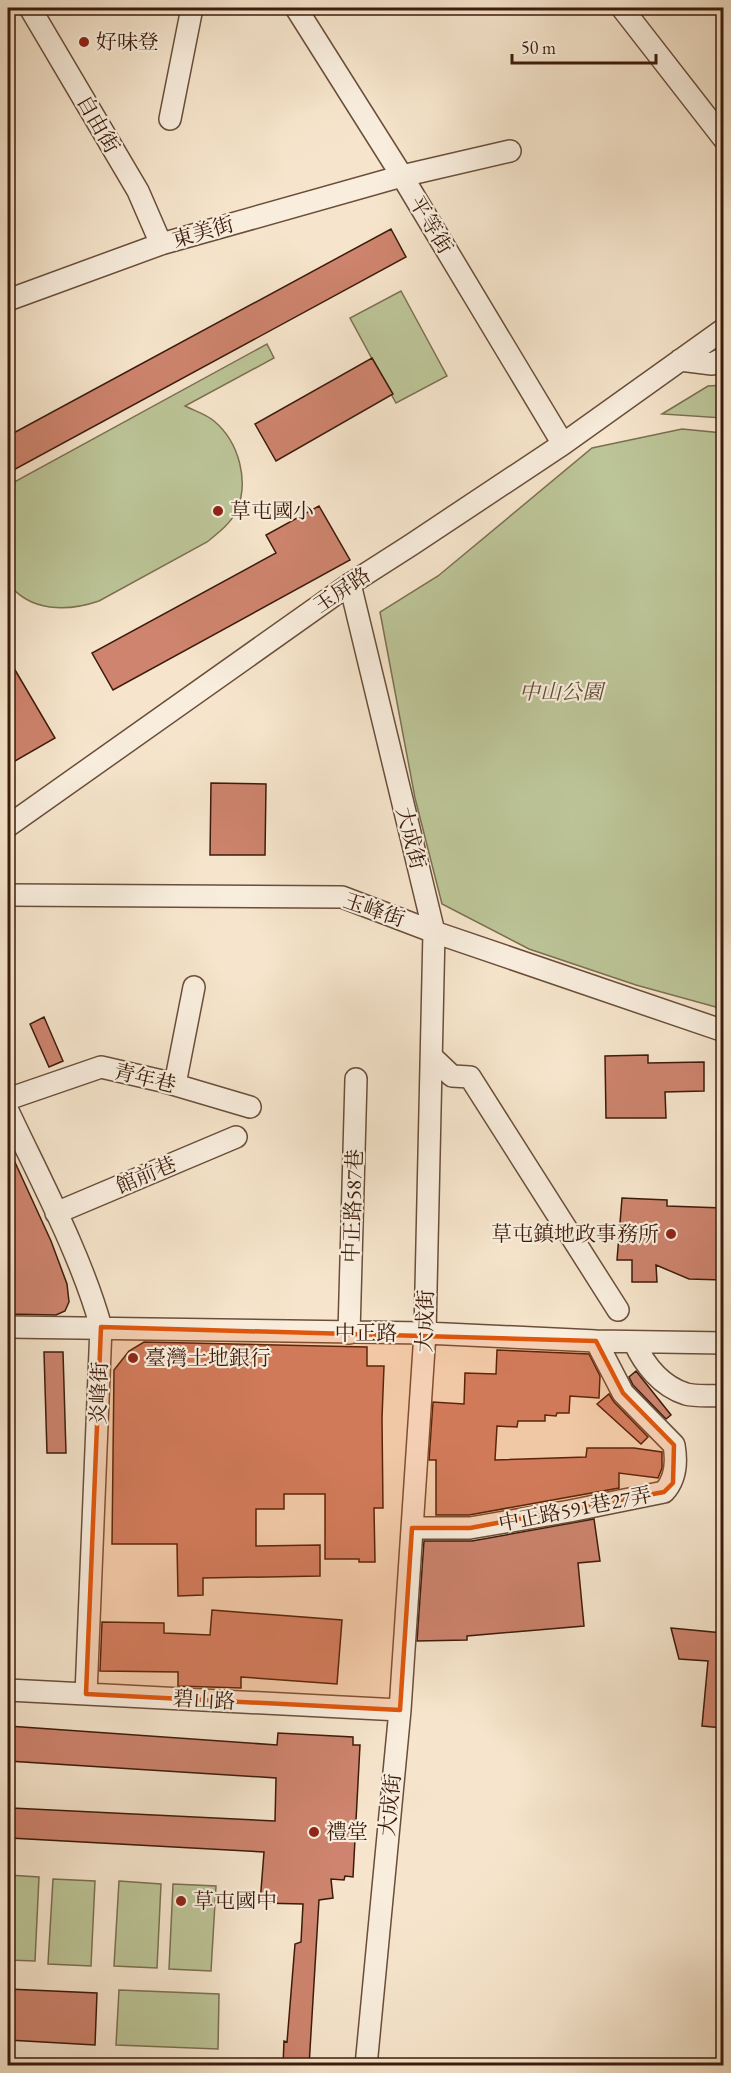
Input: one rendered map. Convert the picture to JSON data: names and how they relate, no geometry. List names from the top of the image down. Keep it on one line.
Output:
{"streets":{"street":["自由街","平等街","東美街","玉屏路","大成街","玉峰街","青年巷","館前巷","中正路587巷","中正路","炎峰街","中正路591巷27弄","碧山路"]},"crossings":[["自由街","東美街"],["平等街","東美街"],["平等街","玉屏路"],["玉屏路","大成街"],["大成街","玉峰街"],["大成街","中正路"],["大成街","中正路591巷27弄"],["大成街","碧山路"],["館前巷","炎峰街"],["中正路587巷","中正路"],["中正路","炎峰街"],["中正路","中正路591巷27弄"],["炎峰街","碧山路"]],"parks":["中山公園"],"places":["好味登","草屯國小","草屯鎮地政事務所","臺灣土地銀行","禮堂","草屯國中"],"scale_bar":"50 m"}
